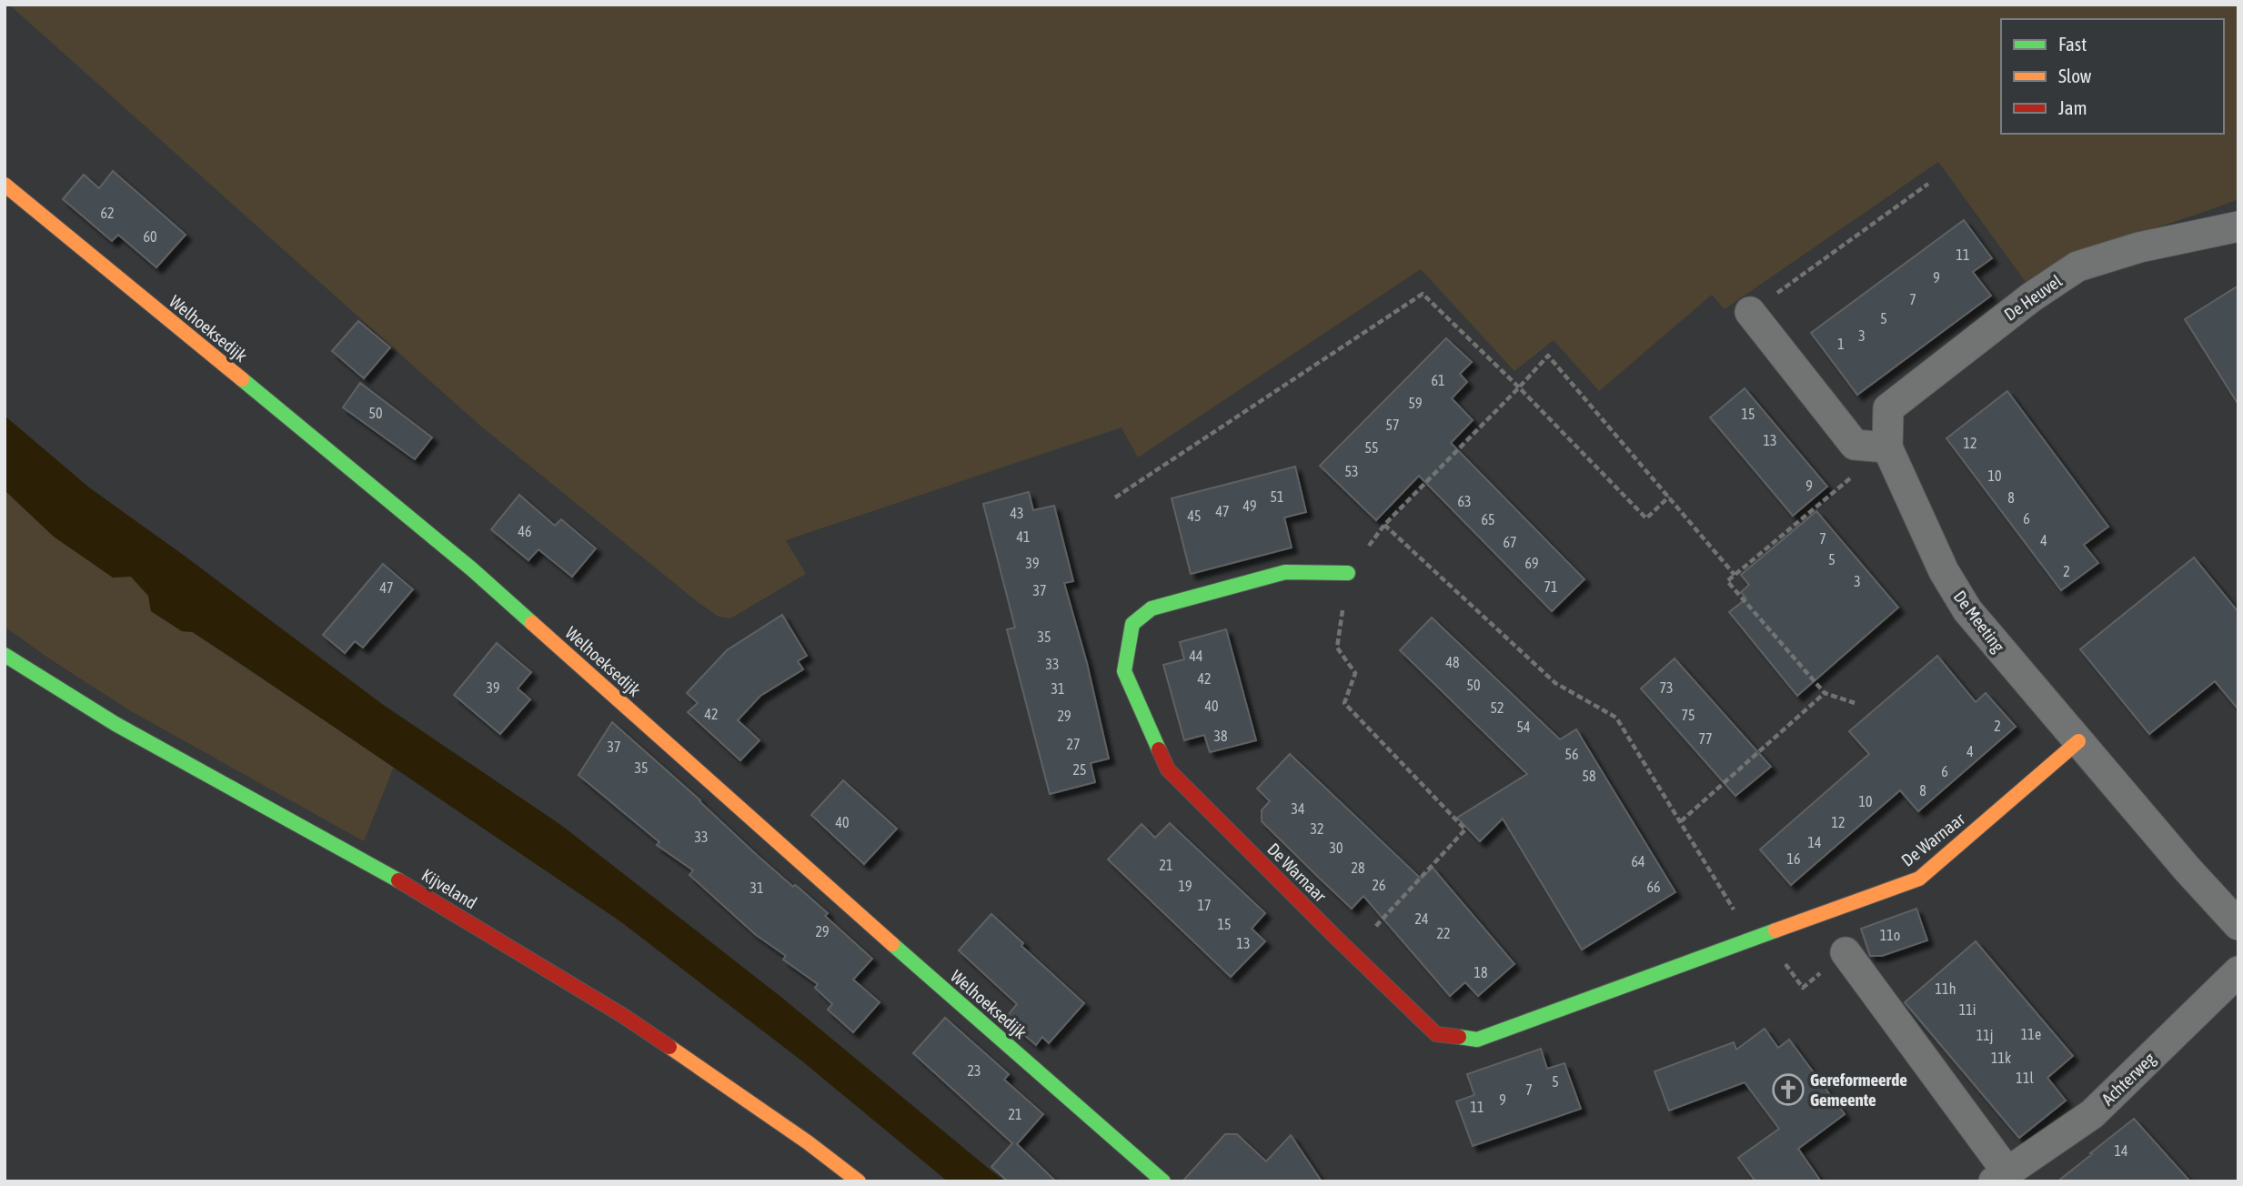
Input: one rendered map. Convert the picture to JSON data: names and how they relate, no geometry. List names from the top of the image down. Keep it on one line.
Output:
{"streets":{"street":["De Heuvel","Welhoeksedijk","De Meeting","De Warnaar","Kijveland","Achterweg"]},"crossings":[["De Heuvel","De Meeting"],["De Meeting","De Warnaar"]],"places":{"church":["Gereformeerde Gemeente"]},"house_numbers":["62","60","11","9","7","5","3","1","61","59","50","15","57","13","12","55","53","10","9","51","8","63","49","47","43","45","6","65","46","41","7","4","67","5","39","69","2","3","71","47","37","35","44","48","33","42","50","39","73","31","40","52","42","75","29","2","54","38","77","27","37","4","56","35","25","6","58","8","10","34","40","12","32","33","14","30","16","64","21","28","26","19","66","31","17","24","15","29","22","11o","13","18","11h","11i","11e","11j","11k","23","11l","5","7","9","11","21","14"],"legend":["Fast","Slow","Jam"]}
